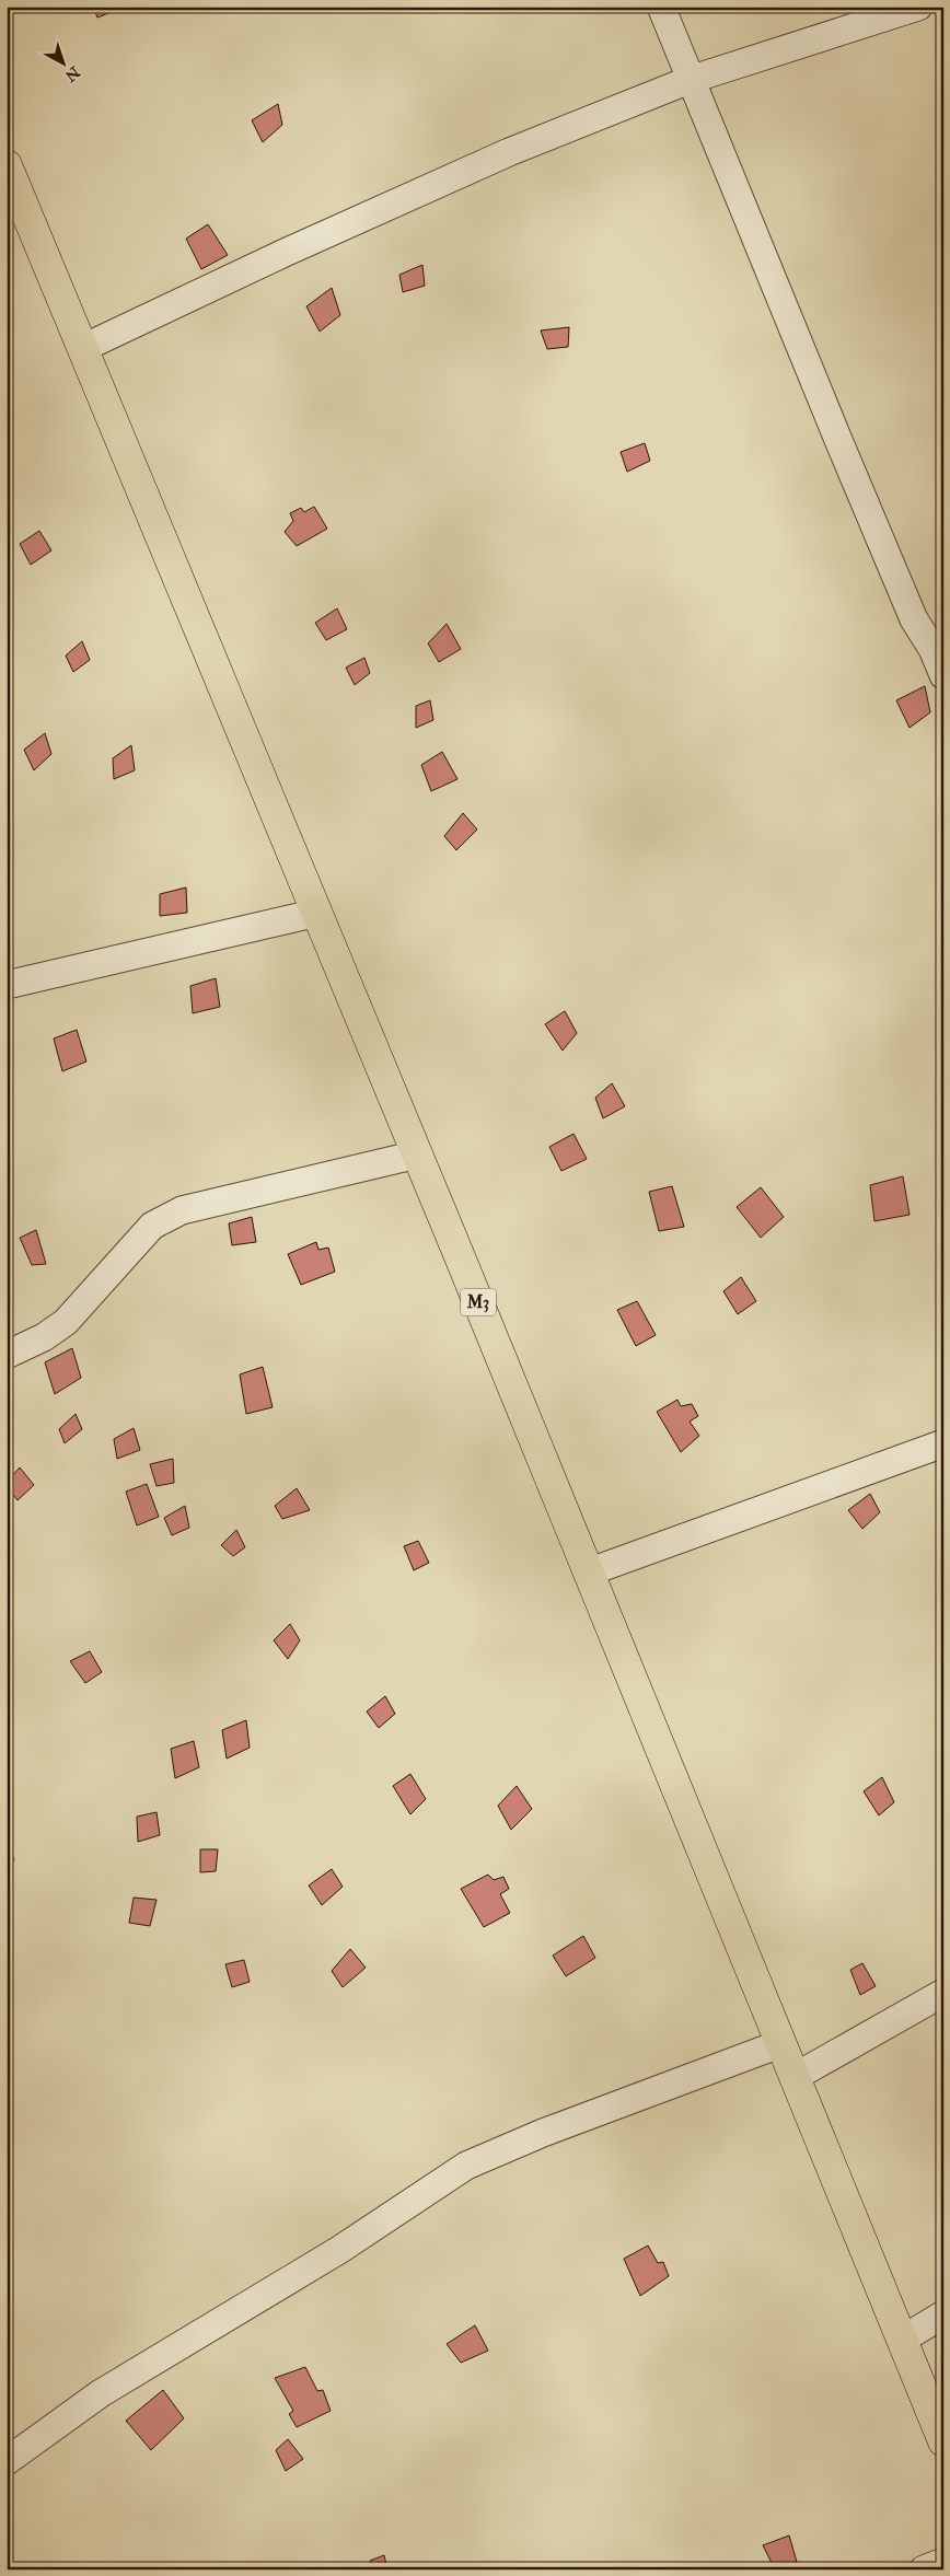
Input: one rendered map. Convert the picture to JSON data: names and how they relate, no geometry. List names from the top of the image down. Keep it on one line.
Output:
{"streets":{"main road":["M3"]},"north":"bottom right"}
